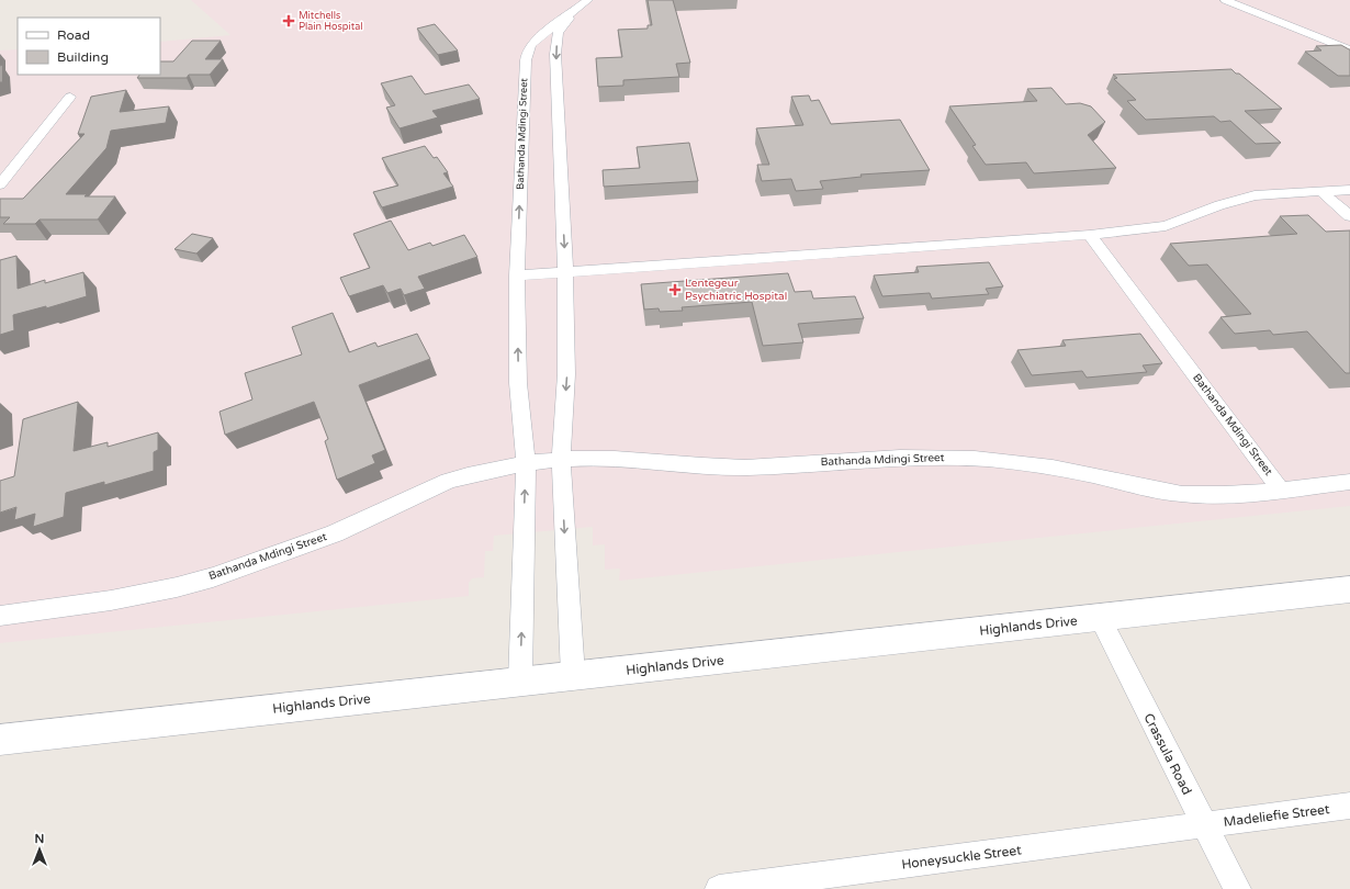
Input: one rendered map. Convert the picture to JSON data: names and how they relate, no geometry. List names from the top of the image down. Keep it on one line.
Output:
{"streets":{"main road":["Highlands Drive"],"street":["Bathanda Mdingi Street","Crassula Road","Madeliefie Street","Honeysuckle Street"]},"crossings":[["Bathanda Mdingi Street","Highlands Drive"],["Highlands Drive","Crassula Road"],["Crassula Road","Madeliefie Street"],["Crassula Road","Honeysuckle Street"],["Madeliefie Street","Honeysuckle Street"]],"places":{"health":["Mitchells Plain Hospital","Lentegeur Psychiatric Hospital"]},"legend":["Road","Building"],"north":"top"}
